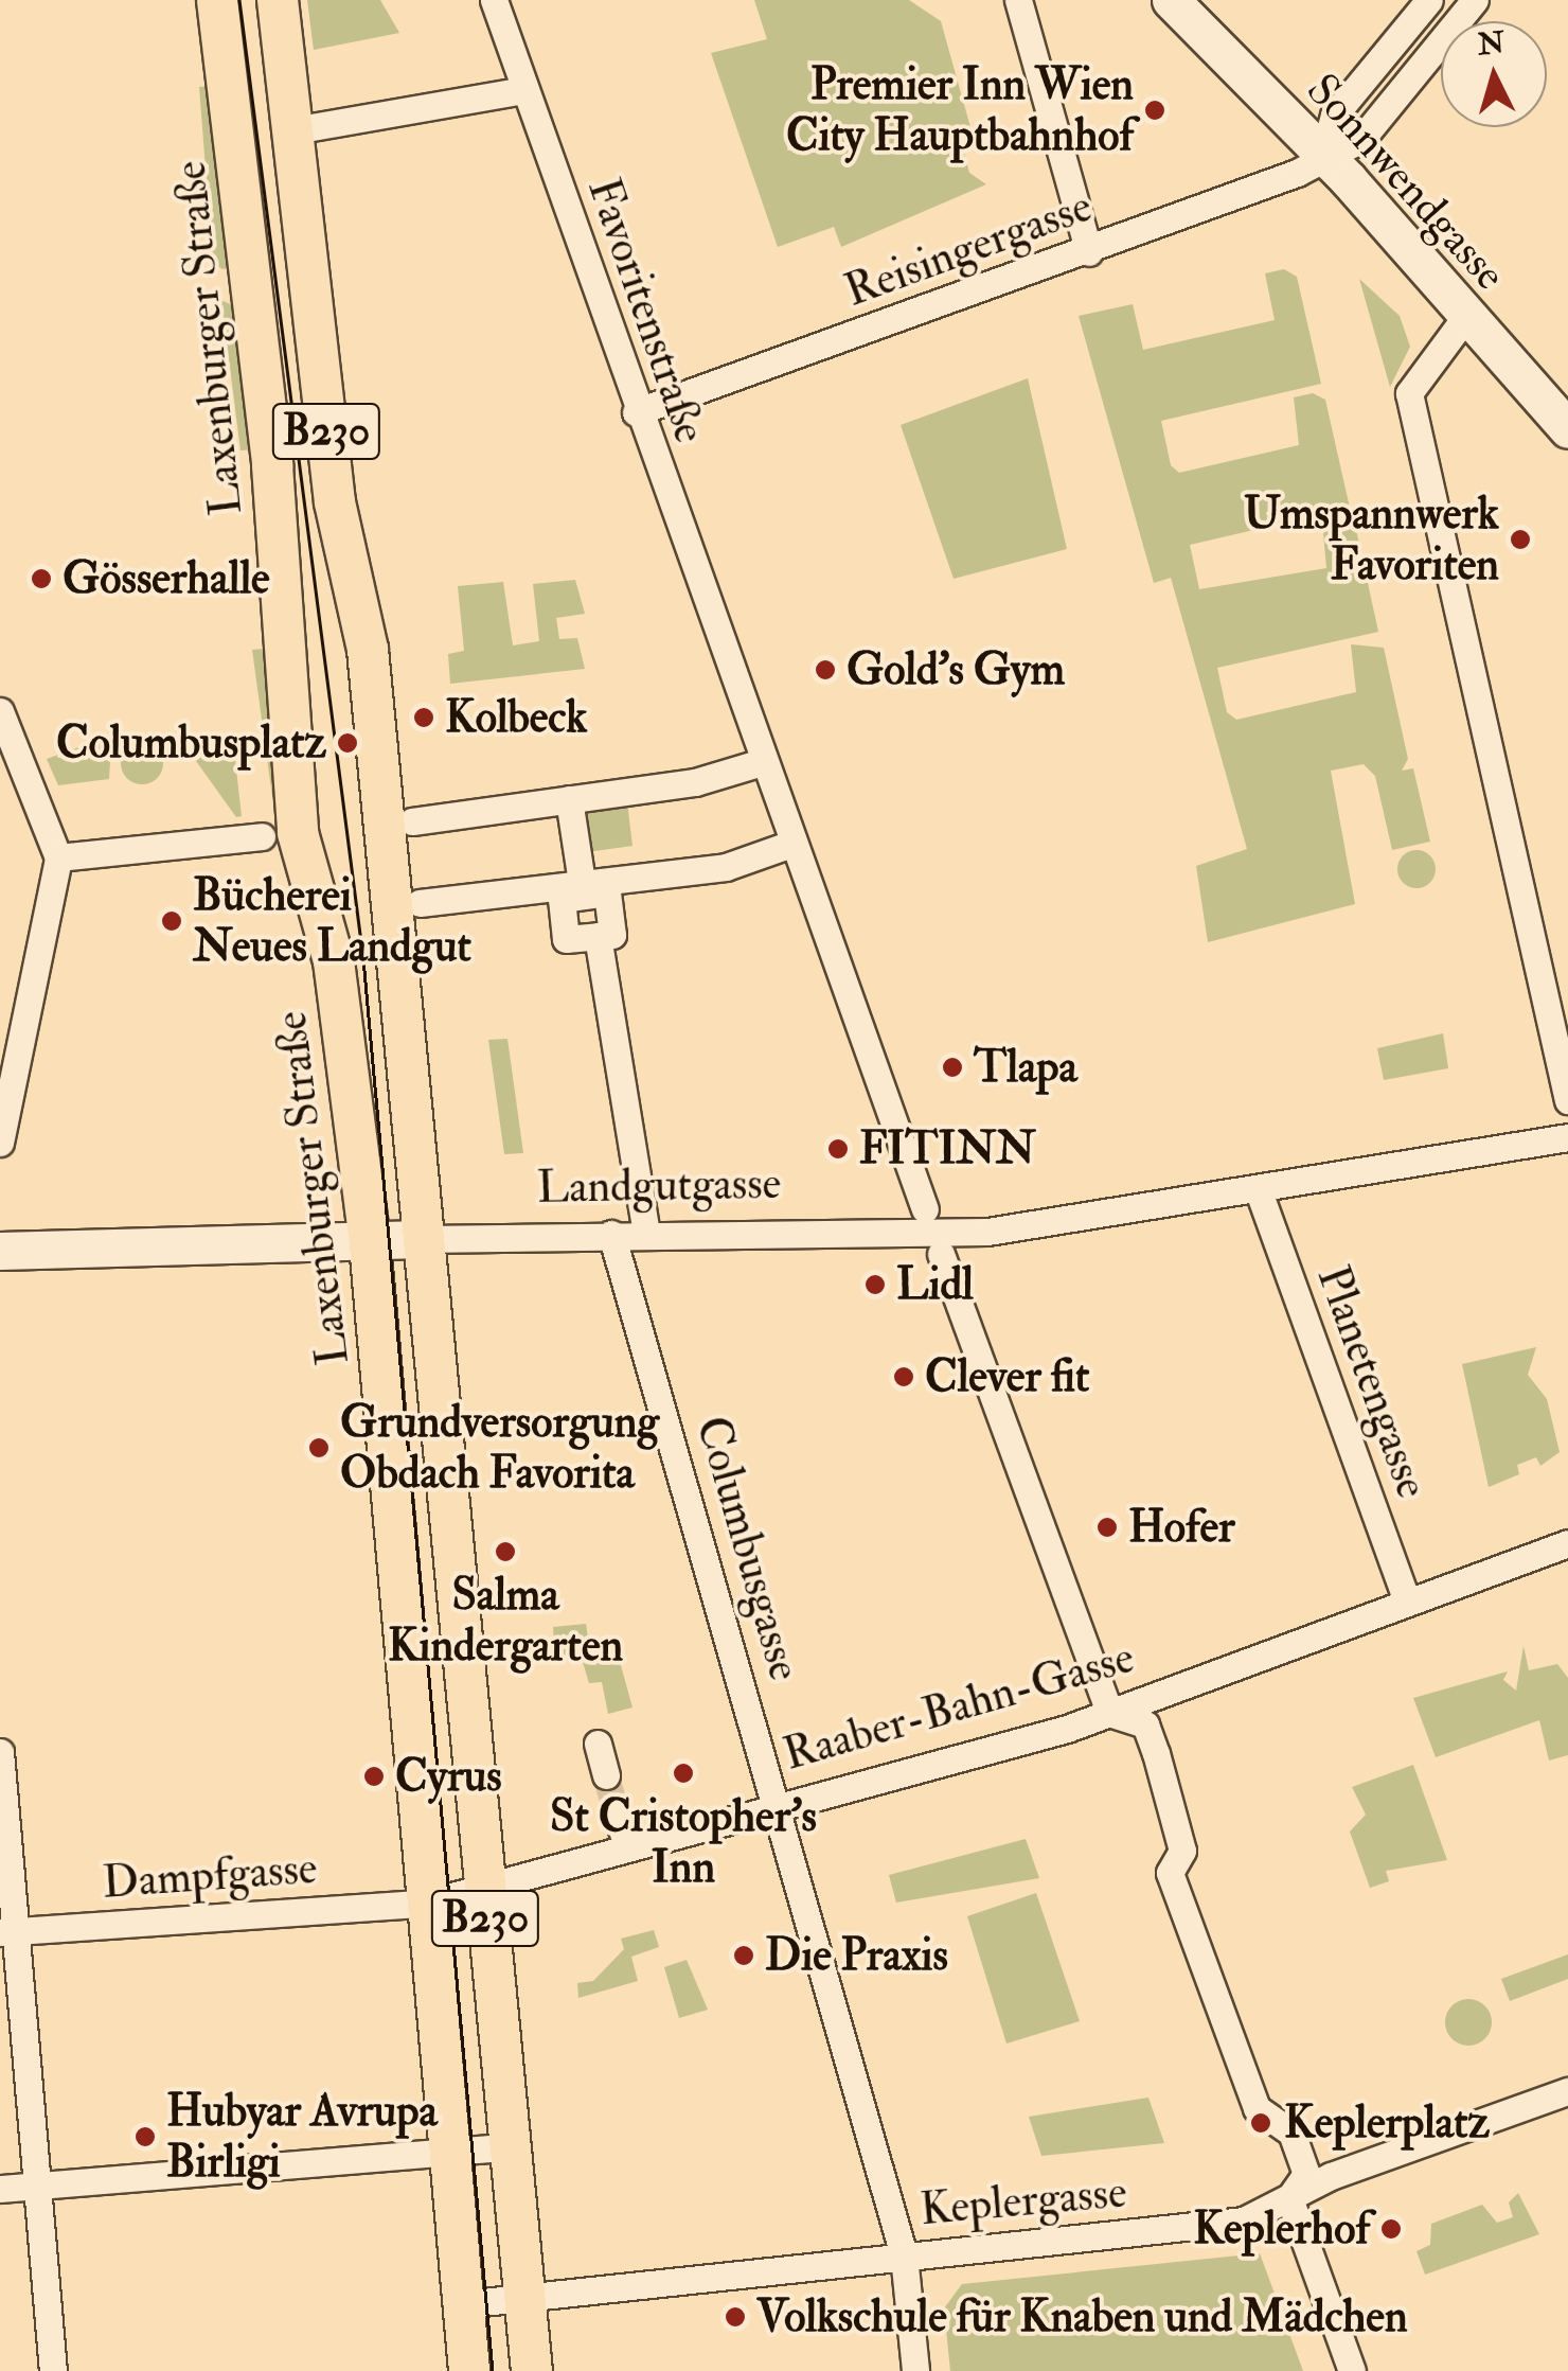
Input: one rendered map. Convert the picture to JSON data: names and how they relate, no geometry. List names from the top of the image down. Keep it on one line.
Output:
{"streets":{"main road":["Sonnwendgasse","Laxenburger Straße","B230","Landgutgasse"],"street":["Reisingergasse","Favoritenstraße","Planetengasse","Columbusgasse","Raaber-Bahn-Gasse","Dampfgasse","Keplergasse"]},"crossings":[["Sonnwendgasse","Reisingergasse"],["Reisingergasse","Favoritenstraße"],["Laxenburger Straße","Landgutgasse"],["Laxenburger Straße","Raaber-Bahn-Gasse"],["Laxenburger Straße","Dampfgasse"],["Laxenburger Straße","Keplergasse"],["B230","Landgutgasse"],["B230","Raaber-Bahn-Gasse"],["B230","Keplergasse"],["Landgutgasse","Planetengasse"],["Landgutgasse","Columbusgasse"],["Planetengasse","Raaber-Bahn-Gasse"],["Columbusgasse","Raaber-Bahn-Gasse"],["Columbusgasse","Keplergasse"],["Raaber-Bahn-Gasse","Dampfgasse"]],"places":["Premier Inn Wien City Hauptbahnhof","Umspannwerk Favoriten","Gösserhalle","Gold’s Gym","Kolbeck","Columbusplatz","Bücherei Neues Landgut","Tlapa","FITINN","Lidl","Clever fit","Grundversorgung Obdach Favorita","Hofer","Salma Kindergarten","St Cristopher's Inn","Cyrus","Die Praxis","Keplerplatz","Hubyar Avrupa Birligi","Keplerhof","Volkschule für Knaben und Mädchen"],"north":"top"}
